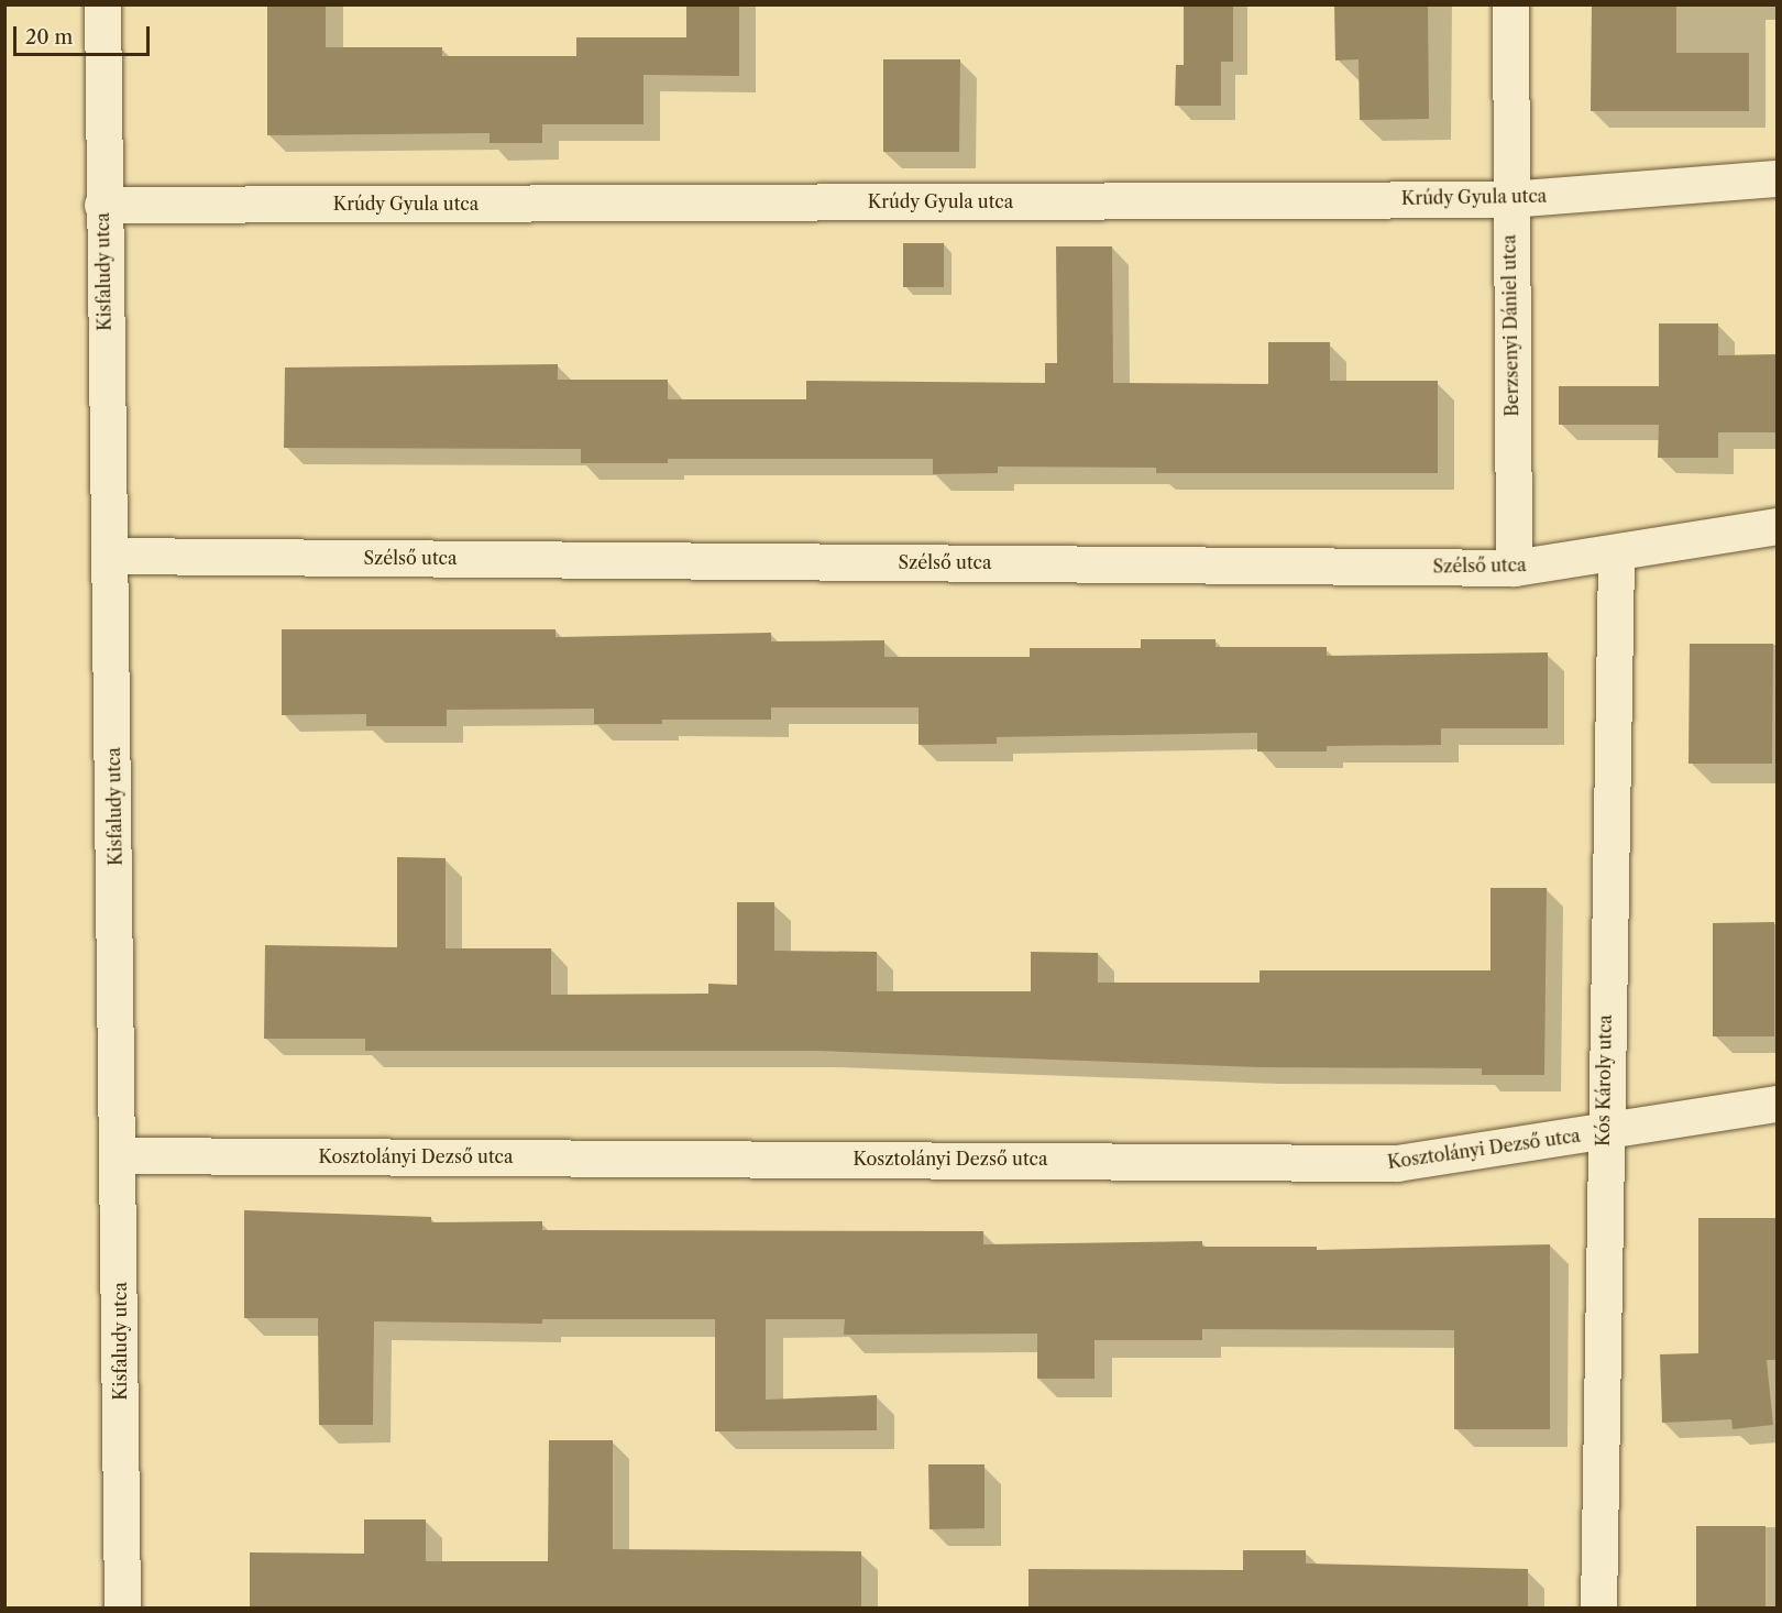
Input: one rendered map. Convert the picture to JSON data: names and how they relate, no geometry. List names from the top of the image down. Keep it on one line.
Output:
{"streets":{"street":["Krúdy Gyula utca","Kisfaludy utca","Berzsenyi Dániel utca","Szélső utca","Kós Károly utca","Kosztolányi Dezső utca"]},"crossings":[["Krúdy Gyula utca","Kisfaludy utca"],["Krúdy Gyula utca","Berzsenyi Dániel utca"],["Kisfaludy utca","Szélső utca"],["Kisfaludy utca","Kosztolányi Dezső utca"],["Berzsenyi Dániel utca","Szélső utca"],["Szélső utca","Kós Károly utca"],["Kós Károly utca","Kosztolányi Dezső utca"]],"scale_bar":"20 m"}
